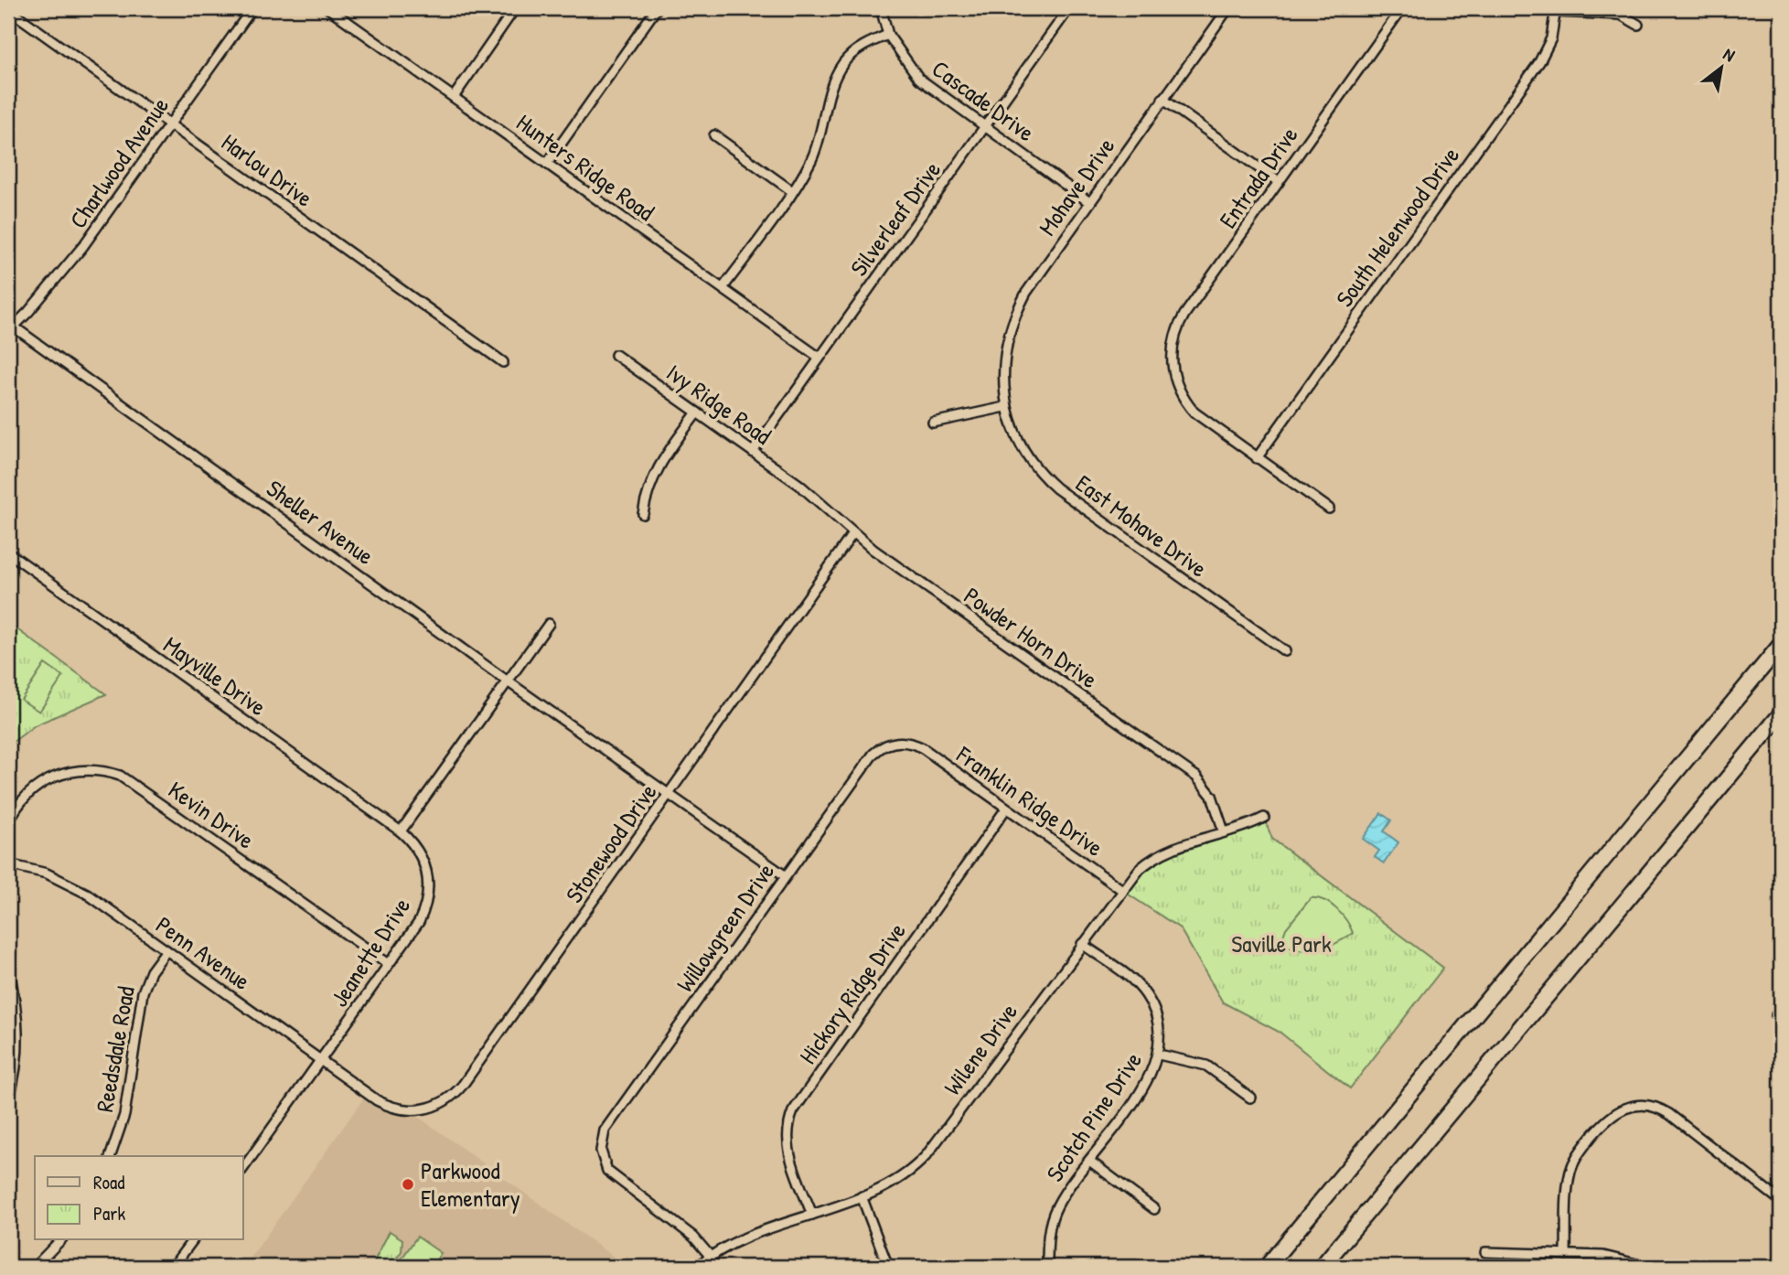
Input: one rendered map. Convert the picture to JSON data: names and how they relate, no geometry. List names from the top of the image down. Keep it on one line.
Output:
{"streets":{"street":["Cascade Drive","Charlwood Avenue","Hunters Ridge Road","Harlou Drive","Entrada Drive","Mohave Drive","Silverleaf Drive","South Helenwood Drive","Ivy Ridge Road","Sheller Avenue","East Mohave Drive","Powder Horn Drive","Mayville Drive","Franklin Ridge Drive","Kevin Drive","Stonewood Drive","Willowgreen Drive","Jeanette Drive","Penn Avenue","Hickory Ridge Drive","Reedsdale Road","Wilene Drive","Scotch Pine Drive"]},"crossings":[["Cascade Drive","Mohave Drive"],["Cascade Drive","Silverleaf Drive"],["Charlwood Avenue","Harlou Drive"],["Charlwood Avenue","Sheller Avenue"],["Hunters Ridge Road","Silverleaf Drive"],["Entrada Drive","South Helenwood Drive"],["Mohave Drive","East Mohave Drive"],["Silverleaf Drive","Ivy Ridge Road"],["Ivy Ridge Road","Powder Horn Drive"],["Sheller Avenue","Stonewood Drive"],["Sheller Avenue","Willowgreen Drive"],["Powder Horn Drive","Stonewood Drive"],["Powder Horn Drive","Wilene Drive"],["Mayville Drive","Jeanette Drive"],["Franklin Ridge Drive","Willowgreen Drive"],["Franklin Ridge Drive","Hickory Ridge Drive"],["Franklin Ridge Drive","Wilene Drive"],["Kevin Drive","Jeanette Drive"],["Stonewood Drive","Penn Avenue"],["Willowgreen Drive","Wilene Drive"],["Jeanette Drive","Penn Avenue"],["Penn Avenue","Reedsdale Road"],["Hickory Ridge Drive","Wilene Drive"],["Wilene Drive","Scotch Pine Drive"]],"parks":["Saville Park"],"places":["Parkwood Elementary"],"legend":["Road","Park"],"north":"top right"}
